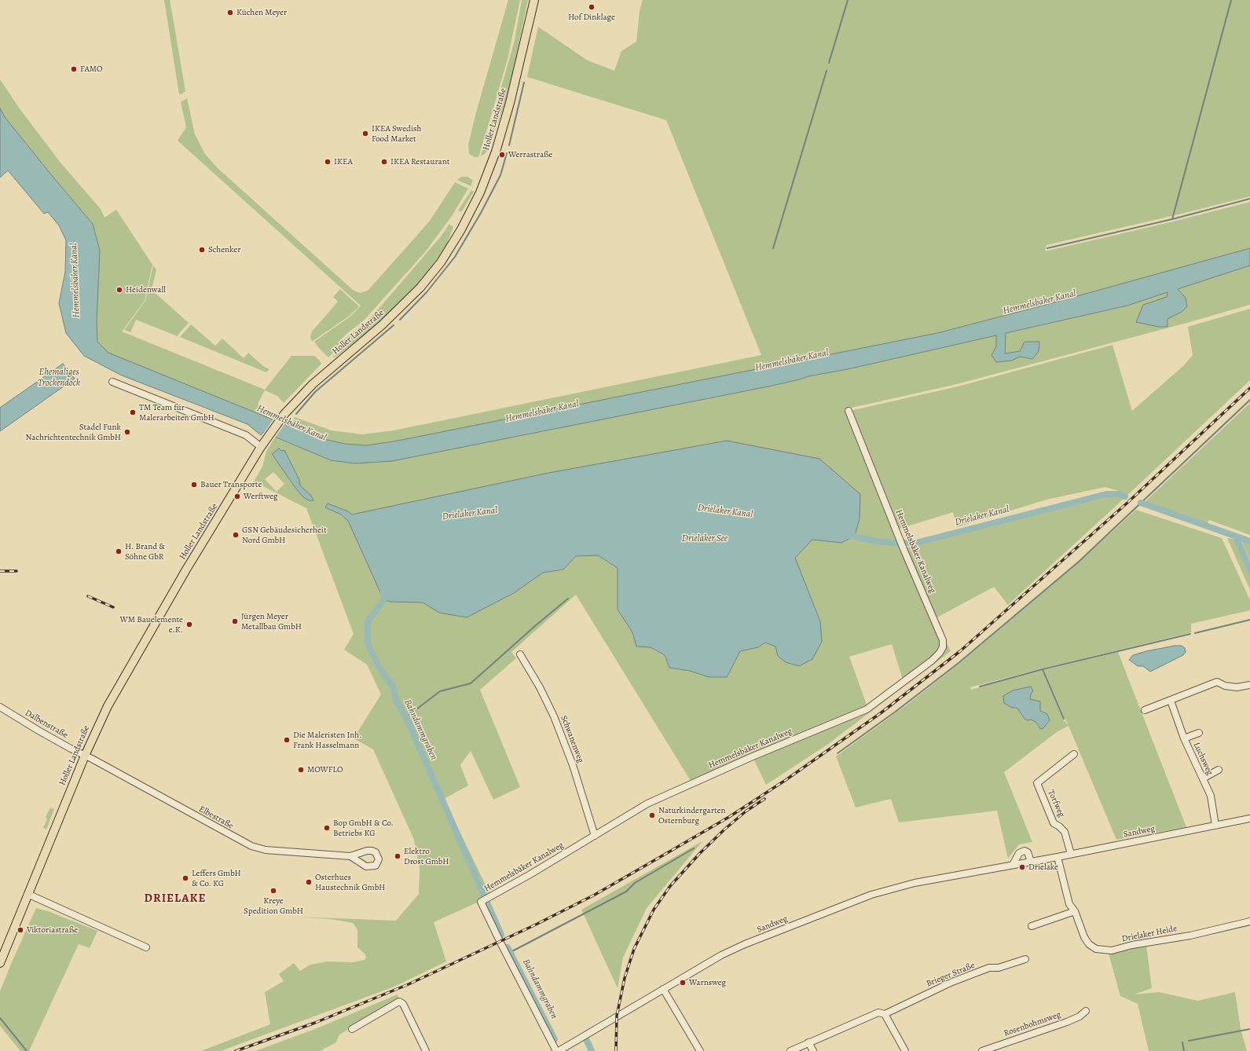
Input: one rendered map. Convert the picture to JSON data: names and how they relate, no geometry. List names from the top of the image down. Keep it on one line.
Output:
{"streets":{"main road":["Holler Landstraße"],"street":["Hemmelsbäker Kanalweg","Dalbenstraße","Schwanenweg","Luchsweg","Torfweg","Elbestraße","Sandweg","Drielaker Heide","Brieger Straße","Rosenbohmsweg"]},"crossings":[["Holler Landstraße","Dalbenstraße"],["Holler Landstraße","Elbestraße"],["Hemmelsbäker Kanalweg","Schwanenweg"],["Dalbenstraße","Elbestraße"],["Luchsweg","Sandweg"],["Torfweg","Sandweg"],["Sandweg","Drielaker Heide"]],"districts":["DRIELAKE"],"water":["Hemmelsbäker Kanal","Ehemaliges Trockendock","Drielaker Kanal","Drielaker See","Bahndammgraben"],"places":["Hof Dinklage","Küchen Meyer","FAMO","IKEA Swedish Food Market","Werrastraße","IKEA","IKEA Restaurant","Schenker","Heidenwall","TM Team für Malerarbeiten GmbH","Stadel Funk Nachrichtentechnik GmbH","Bauer Transporte","Werftweg","GSN Gebäudesicherheit Nord GmbH","H. Brand & Söhne GbR","Jürgen Meyer Metallbau GmbH","WM Bauelemente e.K.","Die Maleristen Inh. Frank Hasselmann","MOWFLO","Naturkindergarten Osternburg","Bop GmbH & Co. Betriebs KG","Elektro Drost GmbH","Drielake","Leffers GmbH & Co. KG","Osterhues Haustechnik GmbH","Kreye Spedition GmbH","Viktoriastraße","Warnsweg"]}
